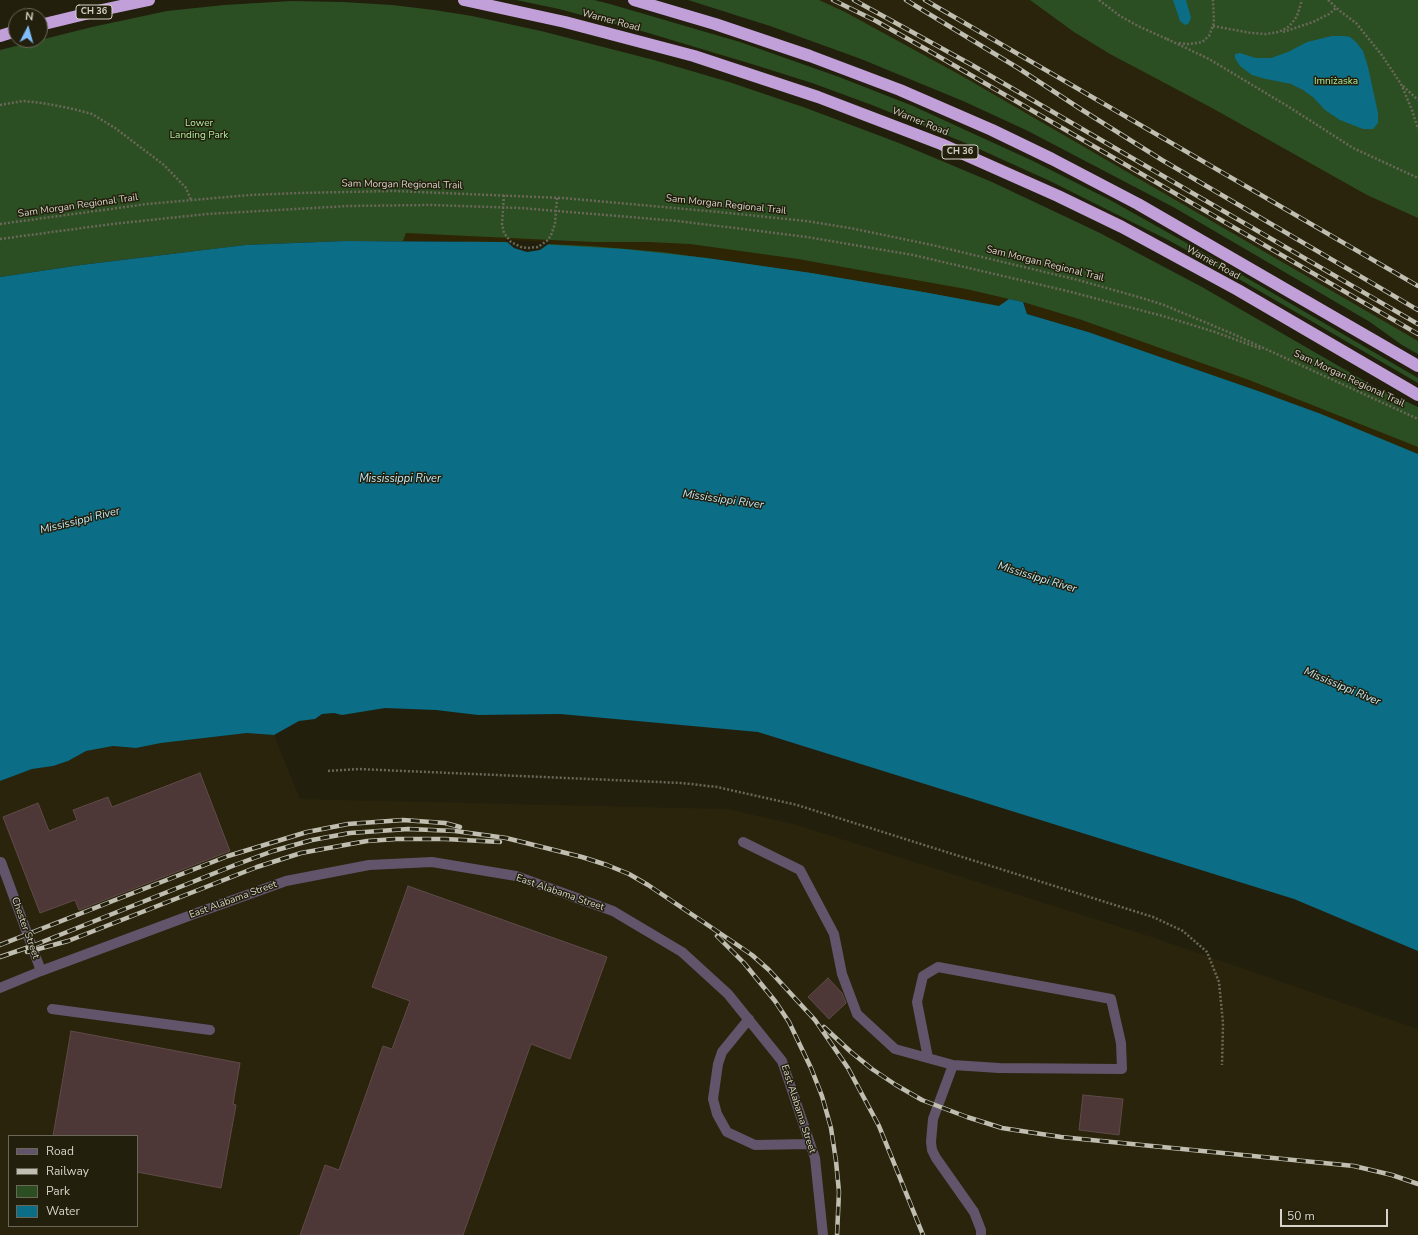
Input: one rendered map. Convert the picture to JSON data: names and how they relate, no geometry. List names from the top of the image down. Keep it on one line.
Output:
{"streets":{"highway":["CH 36","Warner Road"],"street":["East Alabama Street","Chester Street"],"path":["Sam Morgan Regional Trail"]},"crossings":[["East Alabama Street","Chester Street"]],"water":["Mississippi River"],"parks":["Imniżaska","Lower Landing Park"],"legend":["Road","Railway","Park","Water"],"scale_bar":"50 m","north":"top"}
